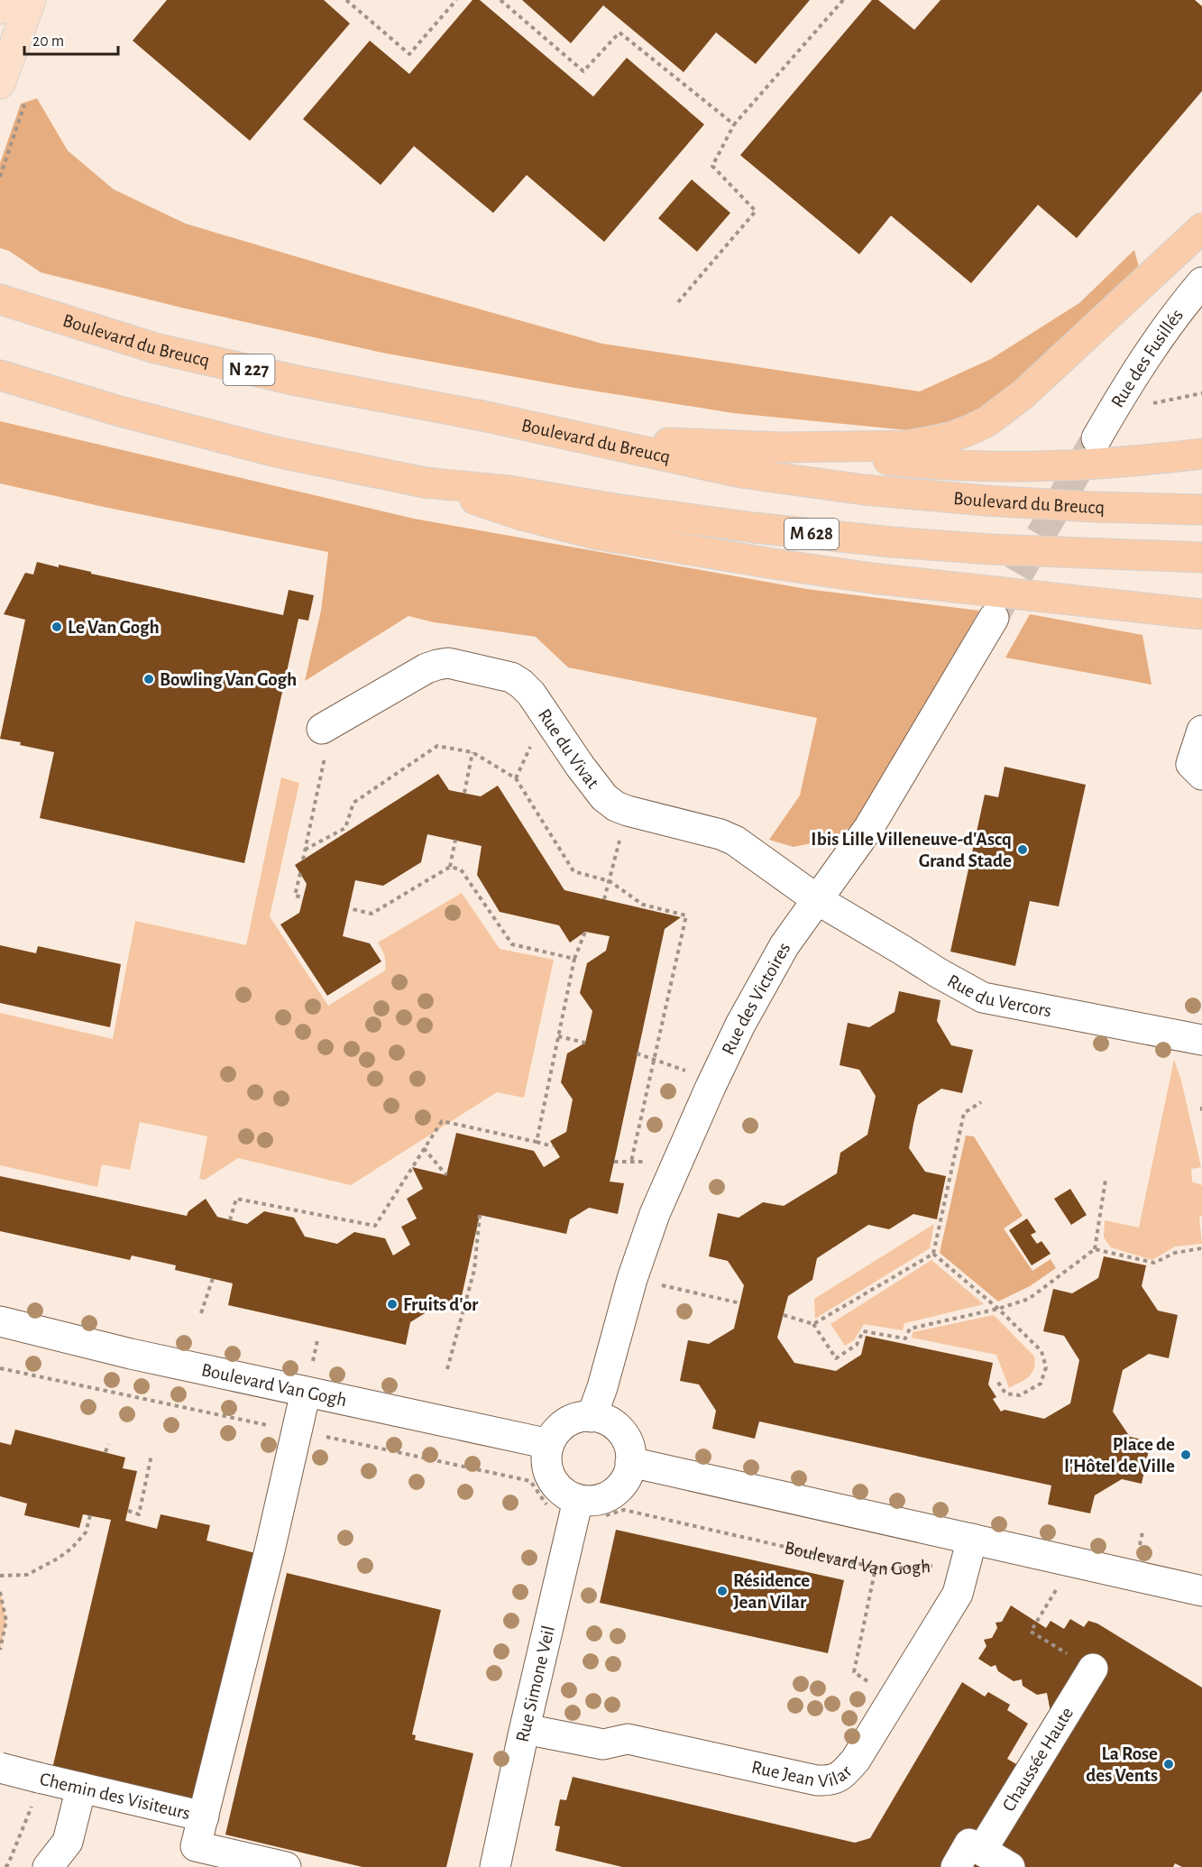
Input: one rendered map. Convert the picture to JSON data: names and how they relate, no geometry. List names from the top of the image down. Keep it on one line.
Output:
{"streets":{"highway":["Boulevard du Breucq","N 227","M 628"],"street":["Rue des Fusillés","Rue du Vivat","Rue du Vercors","Rue des Victoires","Boulevard Van Gogh","Rue Simone Veil","Chaussée Haute","Rue Jean Vilar","Chemin des Visiteurs"]},"crossings":[["Rue du Vivat","Rue du Vercors"],["Rue du Vivat","Rue des Victoires"],["Rue du Vercors","Rue des Victoires"],["Rue des Victoires","Boulevard Van Gogh"],["Rue des Victoires","Rue Simone Veil"],["Boulevard Van Gogh","Rue Simone Veil"],["Boulevard Van Gogh","Rue Jean Vilar"],["Rue Simone Veil","Rue Jean Vilar"]],"places":["Le Van Gogh","Bowling Van Gogh","Ibis Lille Villeneuve-d'Ascq Grand Stade","Fruits d'or","Place de l'Hôtel de Ville","Résidence Jean Vilar","La Rose des Vents"],"scale_bar":"20 m"}
